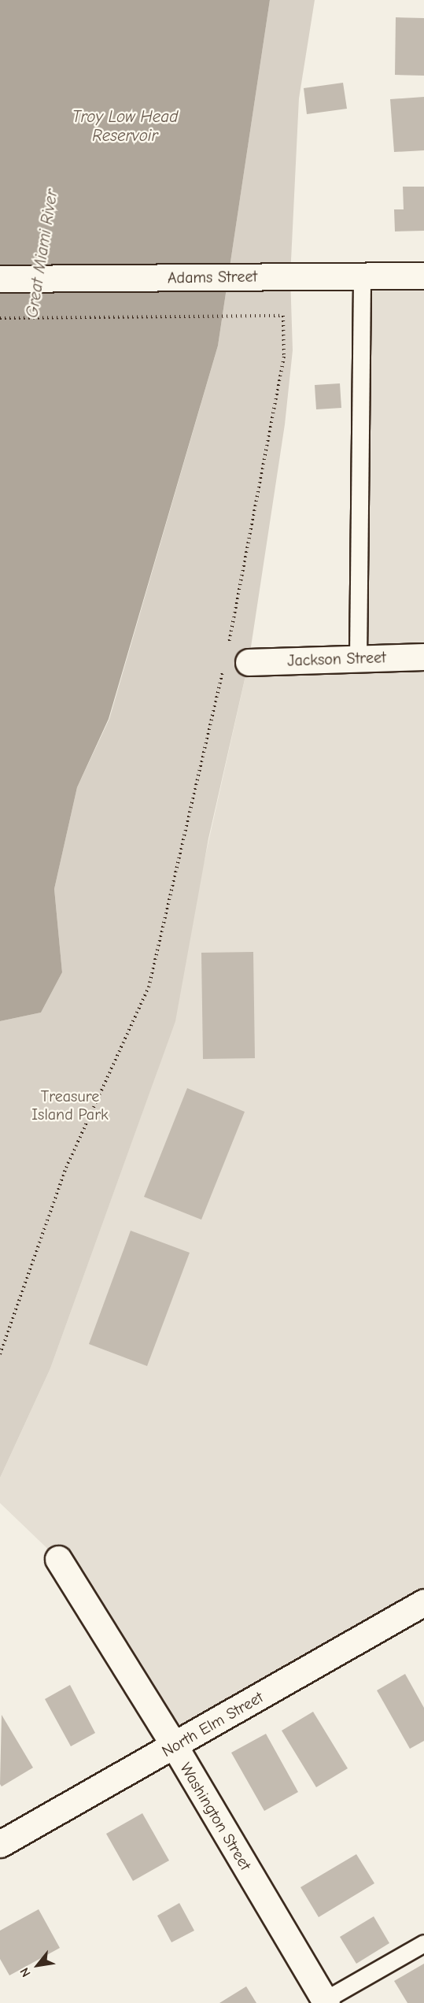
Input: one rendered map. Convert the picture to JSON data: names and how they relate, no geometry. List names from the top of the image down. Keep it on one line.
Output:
{"streets":{"street":["Adams Street","Jackson Street","North Elm Street","Washington Street"]},"crossings":[["North Elm Street","Washington Street"]],"water":["Troy Low Head Reservoir","Great Miami River"],"parks":["Treasure Island Park"],"north":"bottom left"}
